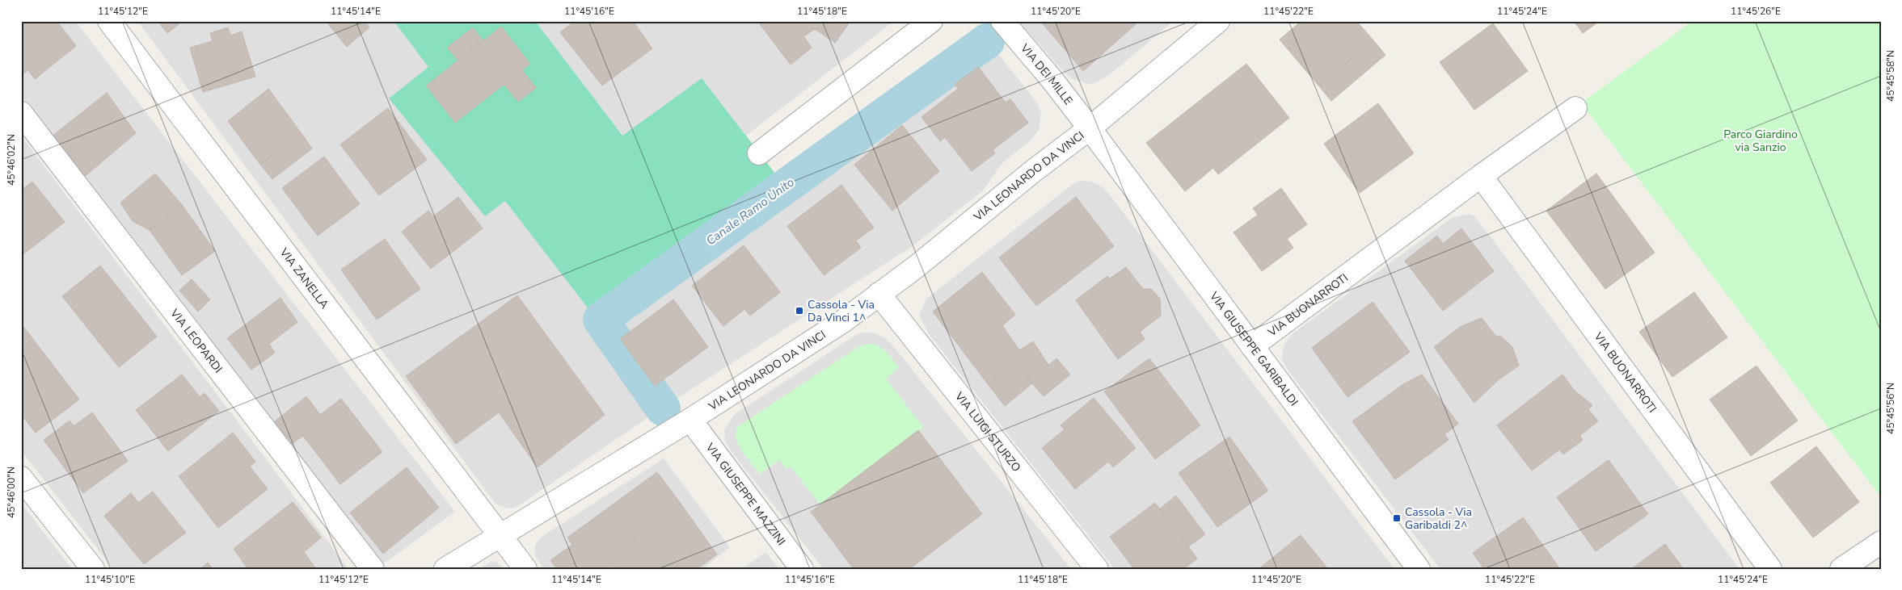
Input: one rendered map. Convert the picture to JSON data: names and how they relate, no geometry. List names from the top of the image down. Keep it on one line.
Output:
{"streets":{"street":["VIA DEI MILLE","VIA LEONARDO DA VINCI","VIA ZANELLA","VIA BUONARROTI","VIA LEOPARDI","VIA GIUSEPPE GARIBALDI","VIA LUIGI STURZO","VIA GIUSEPPE MAZZINI"]},"crossings":[["VIA DEI MILLE","VIA LEONARDO DA VINCI"],["VIA DEI MILLE","VIA GIUSEPPE GARIBALDI"],["VIA LEONARDO DA VINCI","VIA ZANELLA"],["VIA LEONARDO DA VINCI","VIA GIUSEPPE GARIBALDI"],["VIA LEONARDO DA VINCI","VIA LUIGI STURZO"],["VIA LEONARDO DA VINCI","VIA GIUSEPPE MAZZINI"],["VIA BUONARROTI","VIA GIUSEPPE GARIBALDI"]],"water":["Canale Ramo Unito"],"parks":["Parco Giardino via Sanzio"],"places":{"transit":["Cassola - Via Da Vinci 1^","Cassola - Via Garibaldi 2^"]},"coordinates":["11°45'12\"E","11°45'14\"E","11°45'16\"E","11°45'18\"E","11°45'20\"E","11°45'22\"E","11°45'24\"E","11°45'26\"E","45°45'58\"N","45°46'02\"N","45°45'56\"N","45°46'00\"N","11°45'10\"E"]}
